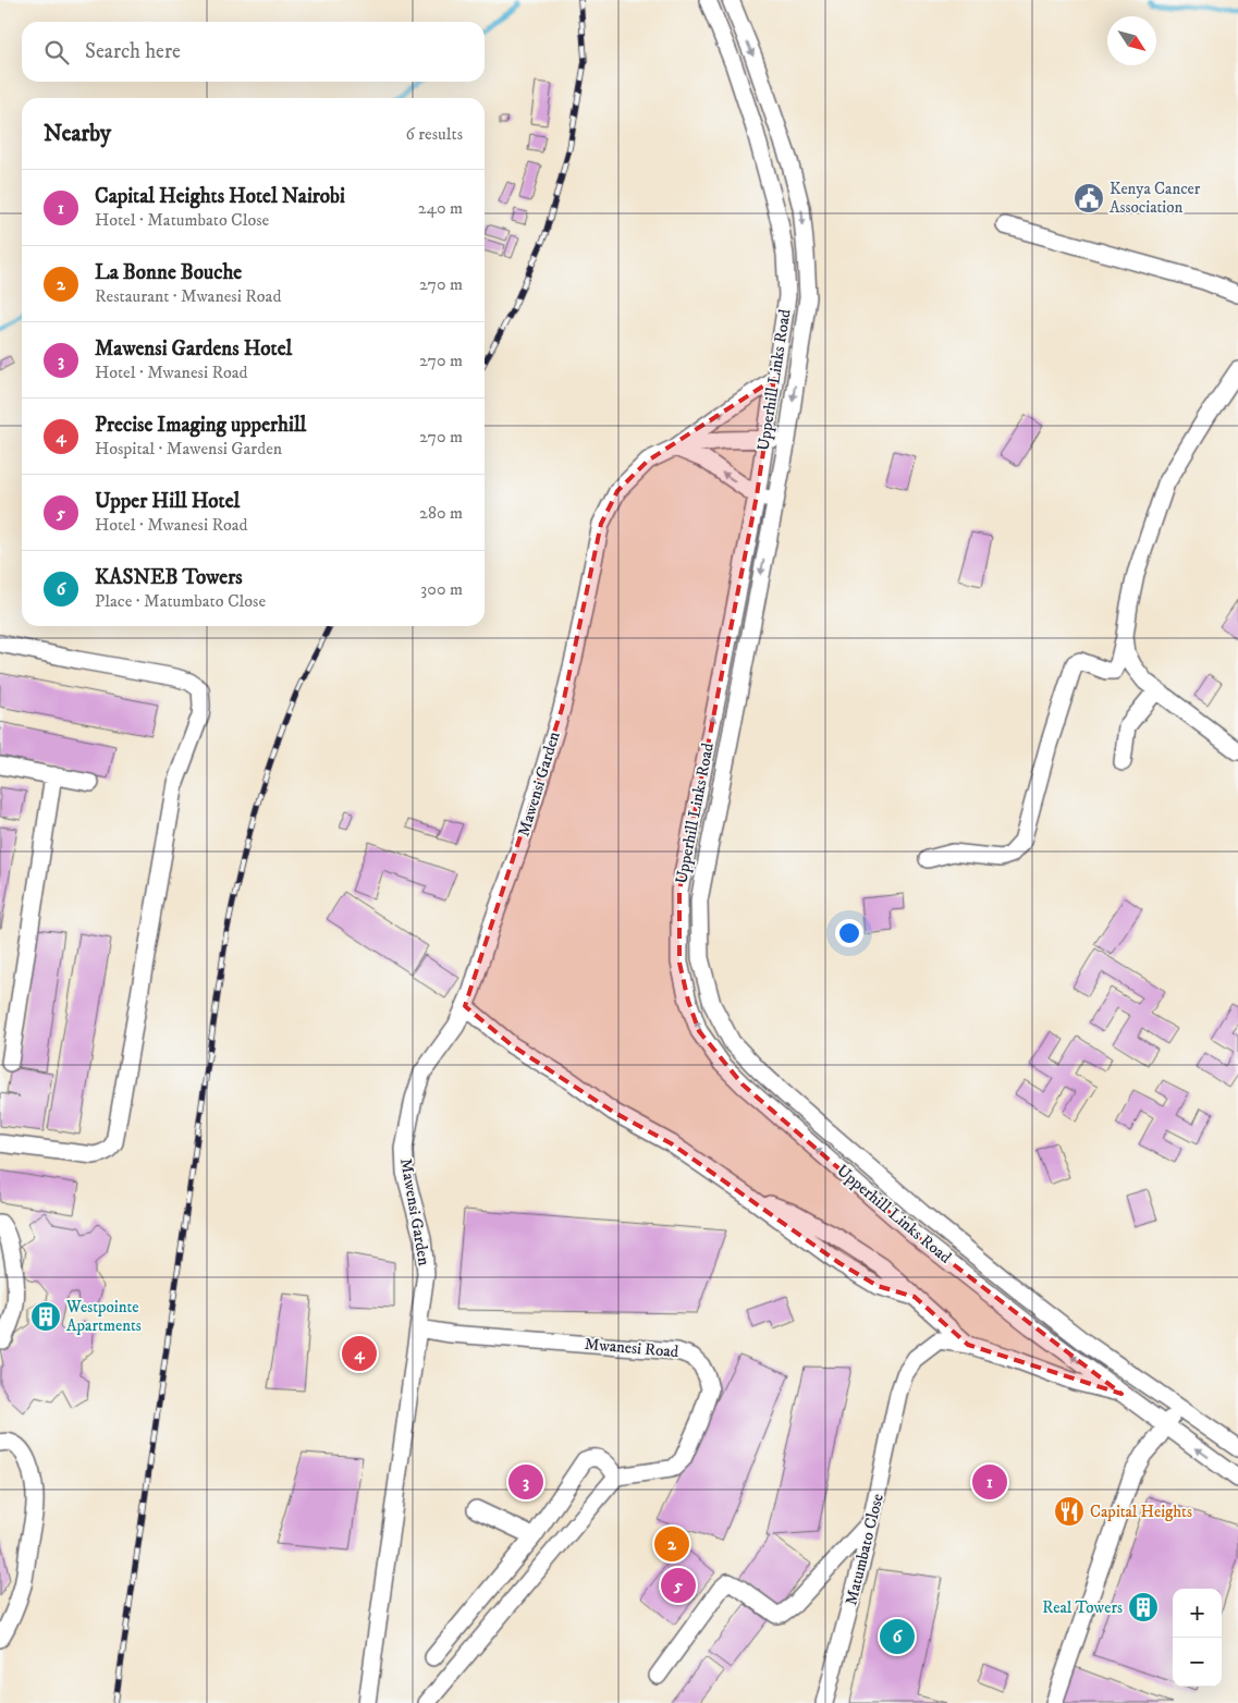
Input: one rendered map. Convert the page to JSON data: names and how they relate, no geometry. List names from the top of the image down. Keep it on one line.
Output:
{"streets":{"street":["Upperhill Links Road","Mawensi Garden","Mwanesi Road","Matumbato Close"]},"crossings":[["Mawensi Garden","Mwanesi Road"]],"places":{"public building":["Kenya Cancer Association"],"building":["Westpointe Apartments","Real Towers"],"restaurant":["Capital Heights"]},"north":"bottom right","page":{"search":"Search here","heading":["Nearby","6 results"],"list":[{"mark":"1","name":"Capital Heights Hotel Nairobi","note":"Hotel · Matumbato Close","value":"240 m"},{"mark":"2","name":"La Bonne Bouche","note":"Restaurant · Mwanesi Road","value":"270 m"},{"mark":"3","name":"Mawensi Gardens Hotel","note":"Hotel · Mwanesi Road","value":"270 m"},{"mark":"4","name":"Precise Imaging upperhill","note":"Hospital · Mawensi Garden","value":"270 m"},{"mark":"5","name":"Upper Hill Hotel","note":"Hotel · Mwanesi Road","value":"280 m"},{"mark":"6","name":"KASNEB Towers","note":"Place · Matumbato Close","value":"300 m"}],"pins":["4","1","3","2","5","6"],"map_buttons":["+","−"]}}
